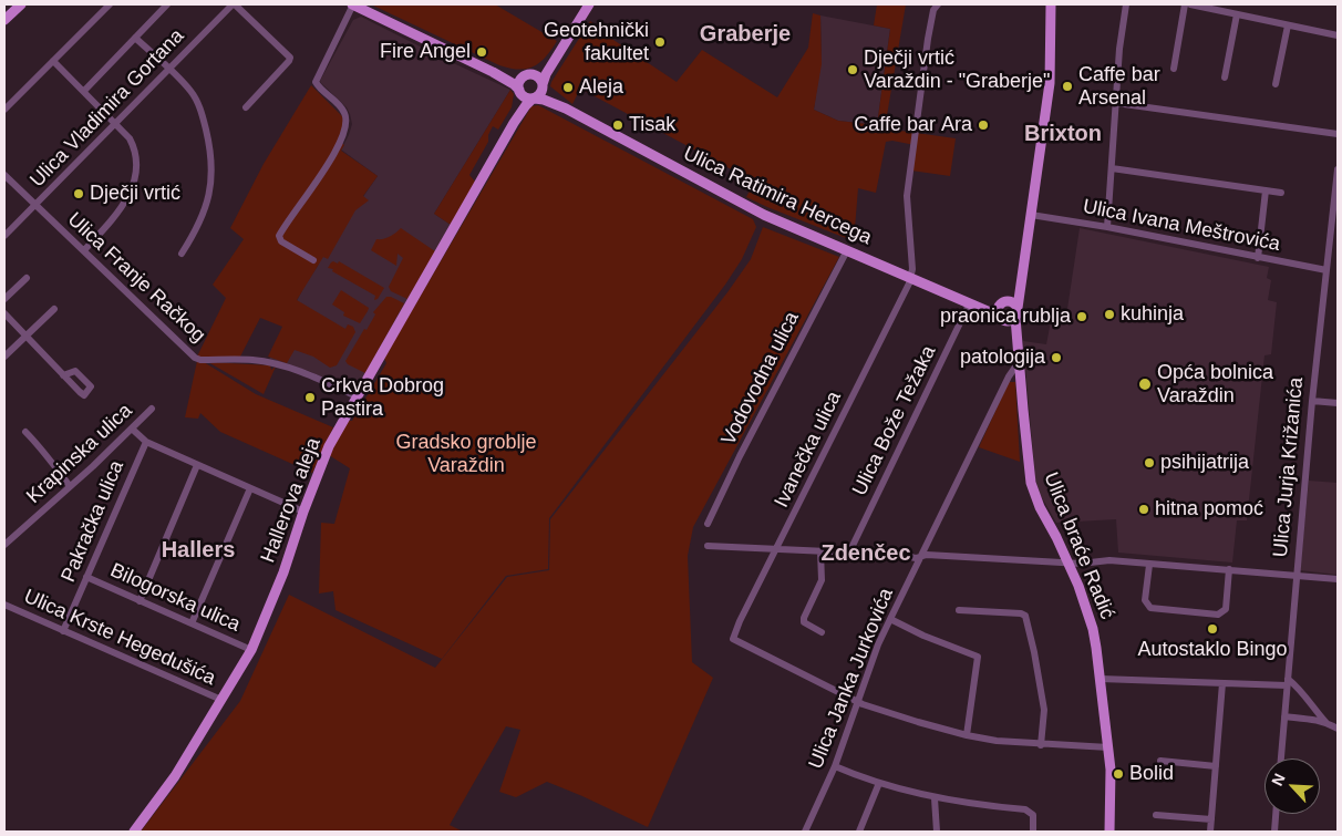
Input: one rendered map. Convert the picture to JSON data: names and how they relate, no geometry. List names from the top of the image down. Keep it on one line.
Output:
{"streets":{"main road":["Ulica Ratimira Hercega","Hallerova aleja","Ulica braće Radić"],"street":["Ulica Vladimira Gortana","Ulica Ivana Meštrovića","Ulica Franje Račkog","Vodovodna ulica","Ulica Bože Težaka","Ivanečka ulica","Krapinska ulica","Ulica Jurja Križanića","Pakračka ulica","Bilogorska ulica","Ulica Krste Hegedušića","Ulica Janka Jurkovića"]},"crossings":[["Ulica Vladimira Gortana","Ulica Franje Račkog"],["Ulica Ratimira Hercega","Vodovodna ulica"],["Ulica Ratimira Hercega","Ulica Bože Težaka"],["Ulica Ratimira Hercega","Ivanečka ulica"],["Ulica Ratimira Hercega","Hallerova aleja"],["Ulica Ratimira Hercega","Ulica braće Radić"],["Ulica Ivana Meštrovića","Ulica Jurja Križanića"],["Ulica Ivana Meštrovića","Ulica braće Radić"],["Ulica Franje Račkog","Hallerova aleja"],["Ivanečka ulica","Ulica Janka Jurkovića"],["Hallerova aleja","Bilogorska ulica"],["Hallerova aleja","Ulica Krste Hegedušića"],["Pakračka ulica","Bilogorska ulica"],["Pakračka ulica","Ulica Krste Hegedušića"],["Ulica braće Radić","Ulica Janka Jurkovića"]],"districts":["Graberje","Brixton","Hallers","Zdenčec"],"parks":["Gradsko groblje Varaždin"],"places":["Geotehnički fakultet","Fire Angel","Dječji vrtić Varaždin - \"Graberje\"","Caffe bar Arsenal","Aleja","Tisak","Caffe bar Ara","Dječji vrtić","kuhinja","praonica rublja","patologija","Opća bolnica Varaždin","Crkva Dobrog Pastira","psihijatrija","hitna pomoć","Autostaklo Bingo","Bolid"],"north":"top left"}
